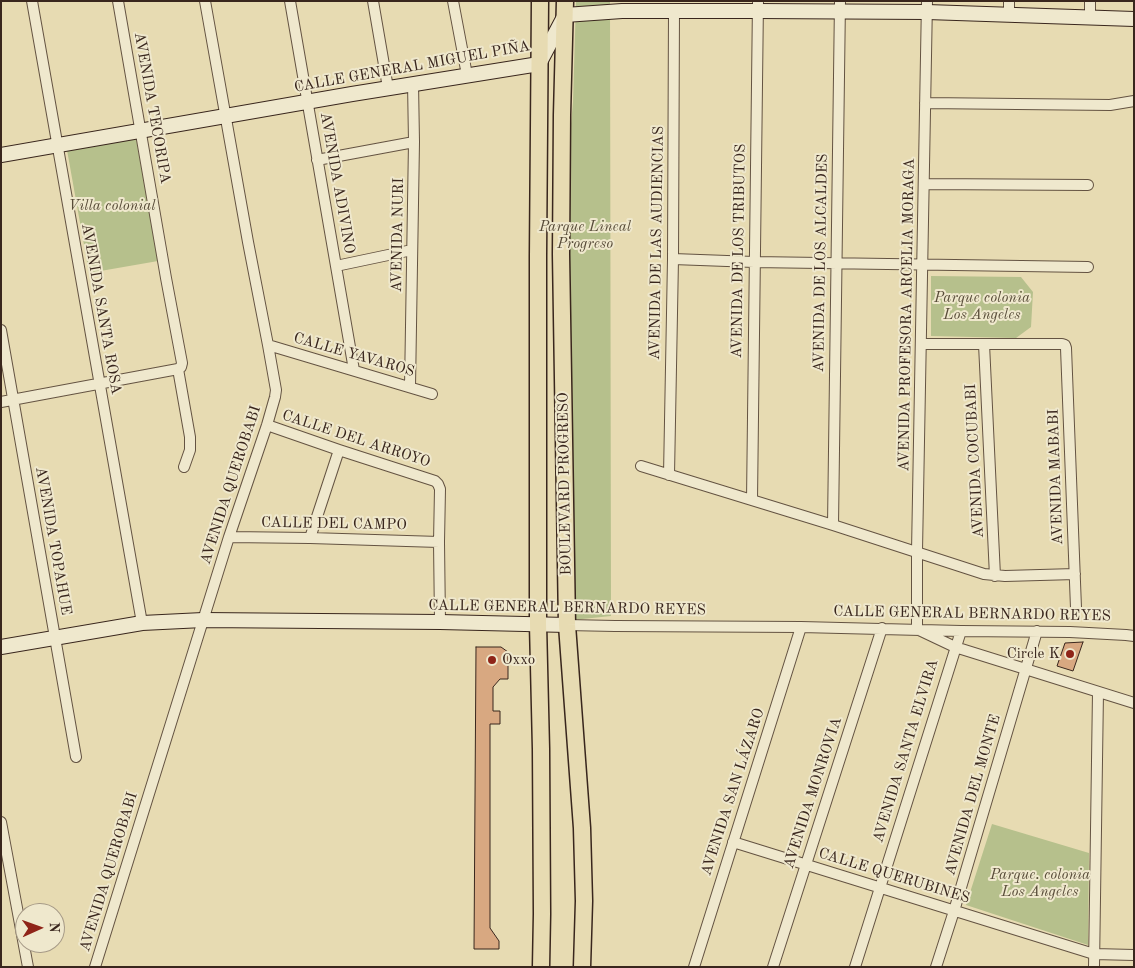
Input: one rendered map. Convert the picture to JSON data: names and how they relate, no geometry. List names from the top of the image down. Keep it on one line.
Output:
{"streets":{"main road":["BOULEVARD PROGRESO"],"street":["CALLE GENERAL MIGUEL PIÑA","AVENIDA TECORIPA","AVENIDA ADIVINO","AVENIDA NURI","AVENIDA DE LAS AUDIENCIAS","AVENIDA DE LOS TRIBUTOS","AVENIDA DE LOS ALCALDES","AVENIDA SANTA ROSA","AVENIDA PROFESORA ARCELIA MORAGA","CALLE YAVAROS","CALLE DEL ARROYO","AVENIDA COCUBABI","AVENIDA MABABI","AVENIDA QUEROBABI","CALLE DEL CAMPO","AVENIDA TOPAHUE","CALLE GENERAL BERNARDO REYES","AVENIDA SANTA ELVIRA","AVENIDA SAN LÁZARO","AVENIDA MONROVIA","AVENIDA DEL MONTE","CALLE QUERUBINES"]},"crossings":[["CALLE GENERAL MIGUEL PIÑA","AVENIDA TECORIPA"],["CALLE GENERAL MIGUEL PIÑA","AVENIDA ADIVINO"],["CALLE GENERAL MIGUEL PIÑA","AVENIDA NURI"],["CALLE GENERAL MIGUEL PIÑA","AVENIDA SANTA ROSA"],["CALLE GENERAL MIGUEL PIÑA","BOULEVARD PROGRESO"],["CALLE GENERAL MIGUEL PIÑA","AVENIDA QUEROBABI"],["AVENIDA ADIVINO","CALLE YAVAROS"],["AVENIDA NURI","CALLE YAVAROS"],["AVENIDA SANTA ROSA","CALLE GENERAL BERNARDO REYES"],["AVENIDA PROFESORA ARCELIA MORAGA","CALLE GENERAL BERNARDO REYES"],["CALLE YAVAROS","AVENIDA QUEROBABI"],["CALLE DEL ARROYO","AVENIDA QUEROBABI"],["CALLE DEL ARROYO","CALLE DEL CAMPO"],["AVENIDA COCUBABI","AVENIDA MABABI"],["BOULEVARD PROGRESO","CALLE GENERAL BERNARDO REYES"],["AVENIDA QUEROBABI","CALLE DEL CAMPO"],["AVENIDA QUEROBABI","CALLE GENERAL BERNARDO REYES"],["AVENIDA TOPAHUE","CALLE GENERAL BERNARDO REYES"],["CALLE GENERAL BERNARDO REYES","AVENIDA SANTA ELVIRA"],["CALLE GENERAL BERNARDO REYES","AVENIDA SAN LÁZARO"],["CALLE GENERAL BERNARDO REYES","AVENIDA MONROVIA"],["CALLE GENERAL BERNARDO REYES","AVENIDA DEL MONTE"],["AVENIDA SANTA ELVIRA","CALLE QUERUBINES"],["AVENIDA SAN LÁZARO","CALLE QUERUBINES"],["AVENIDA MONROVIA","CALLE QUERUBINES"],["AVENIDA DEL MONTE","CALLE QUERUBINES"]],"parks":["Villa colonial","Parque Lineal Progreso","Parque colonia Los Angeles","Parque. colonia Los Angeles"],"places":["Circle K","Oxxo"],"north":"right"}
